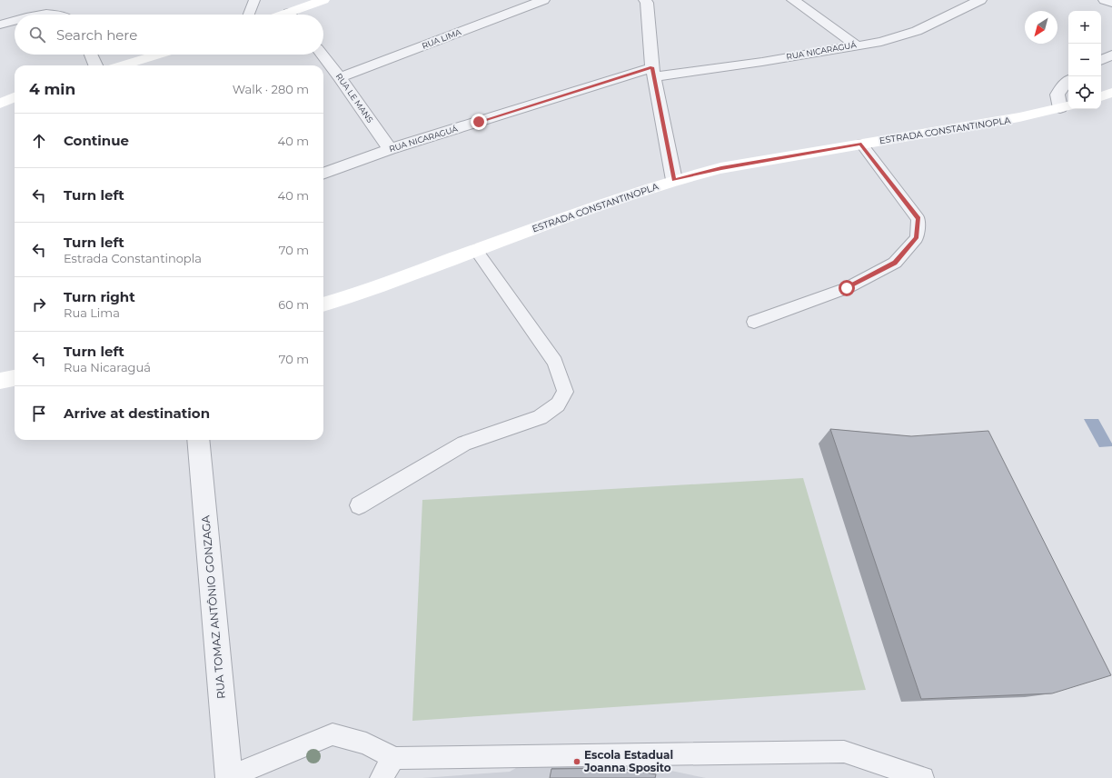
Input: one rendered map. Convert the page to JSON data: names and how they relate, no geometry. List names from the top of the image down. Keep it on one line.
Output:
{"streets":{"street":["RUA LIMA","RUA NICARAGUÁ","RUA LE MANS","ESTRADA CONSTANTINOPLA","RUA TOMAZ ANTÔNIO GONZAGA"]},"crossings":[["RUA LIMA","RUA LE MANS"],["RUA NICARAGUÁ","RUA LE MANS"]],"places":["Escola Estadual Joanna Sposito"],"north":"bottom left","page":{"map_buttons":["+","−"],"search":"Search here","heading":["4 min","Walk · 280 m"],"list":[["Continue","40 m"],["Turn left","40 m"],["Turn left","Estrada Constantinopla","70 m"],["Turn right","Rua Lima","60 m"],["Turn left","Rua Nicaraguá","70 m"],"Arrive at destination"]}}
